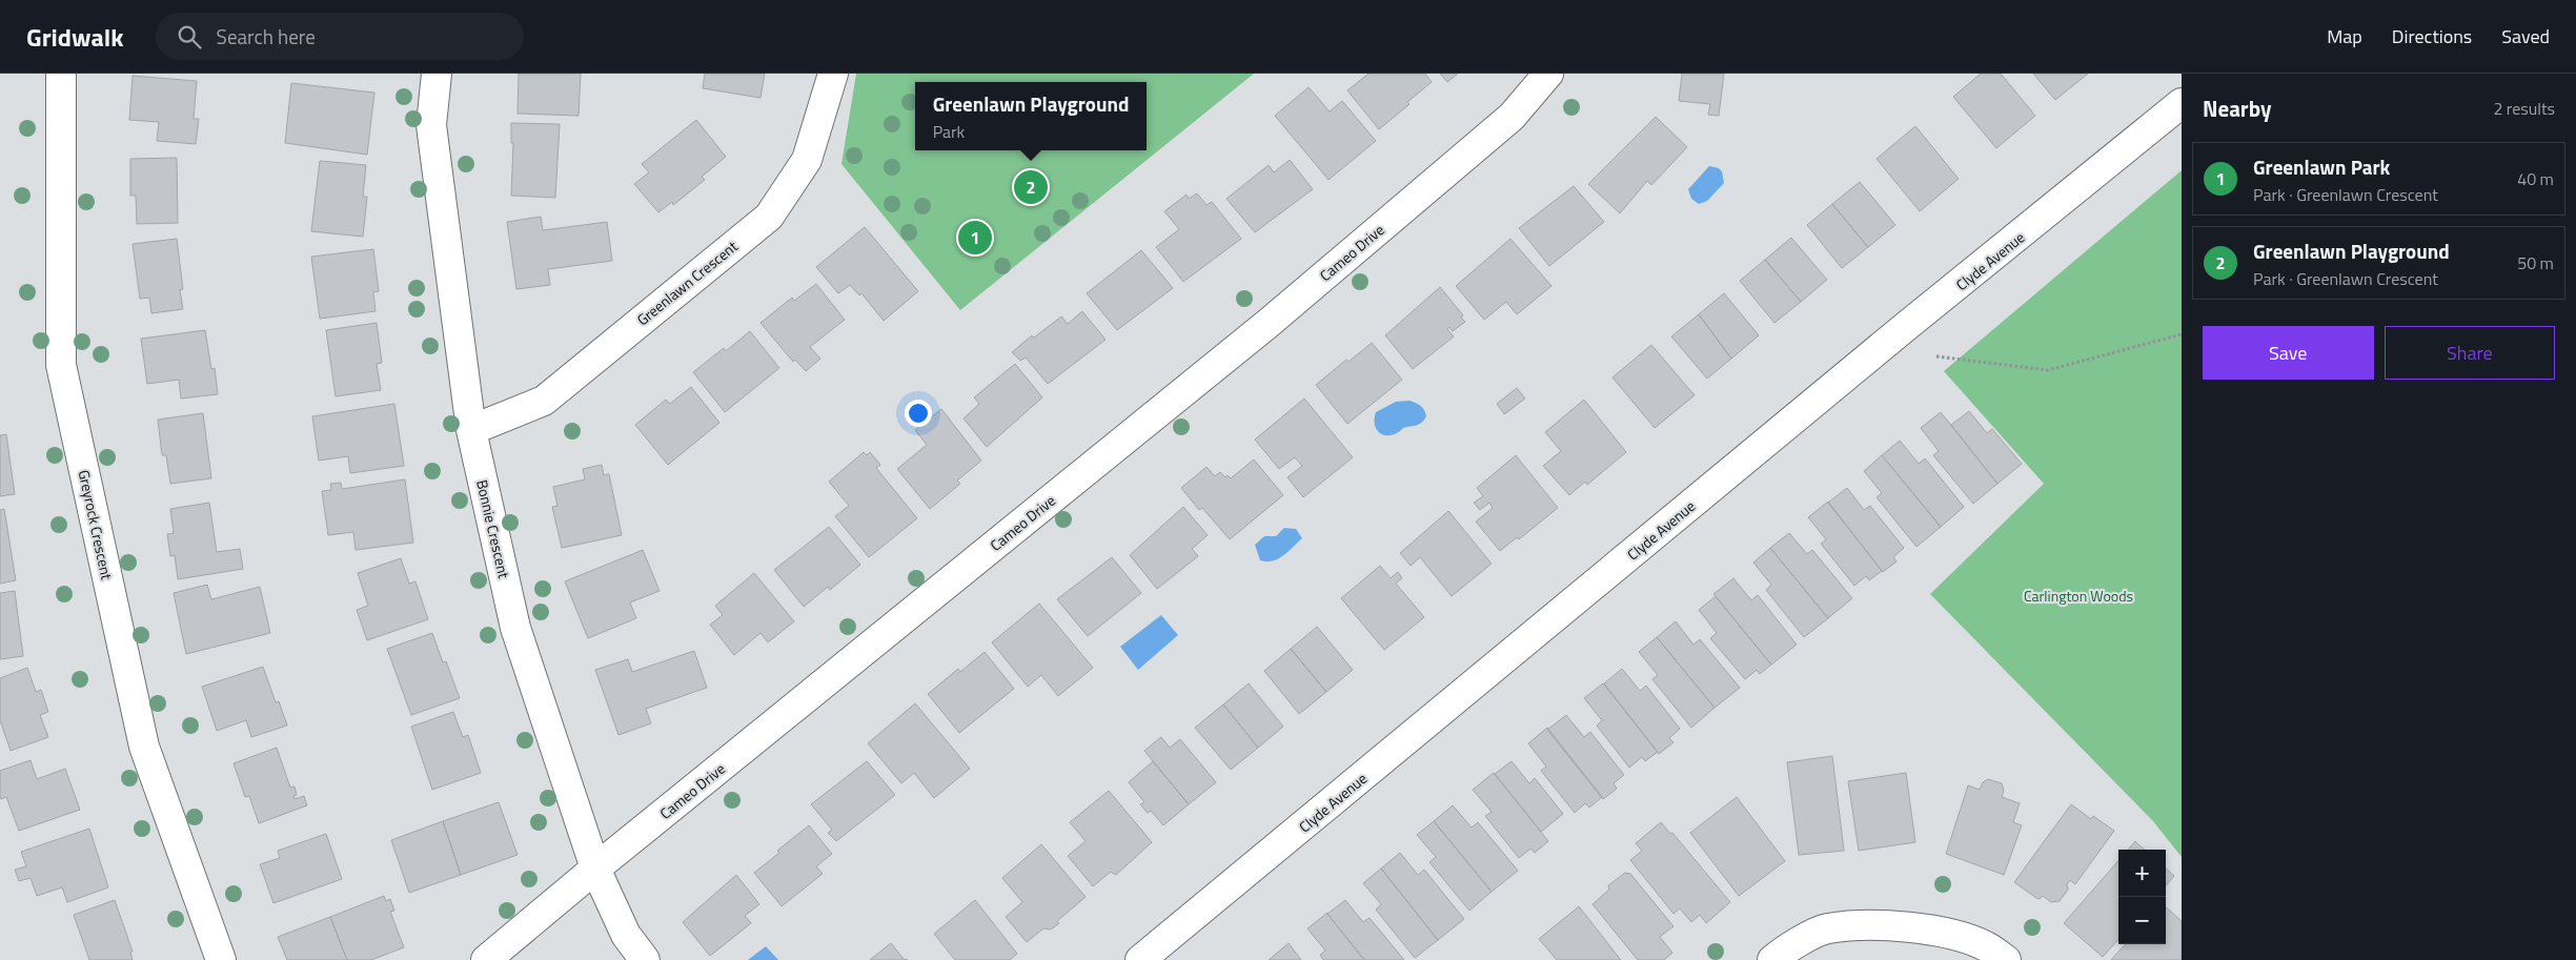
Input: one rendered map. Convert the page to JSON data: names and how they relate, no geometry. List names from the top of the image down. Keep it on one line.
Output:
{"streets":{"street":["Cameo Drive","Clyde Avenue","Greenlawn Crescent","Greyrock Crescent","Bonnie Crescent"]},"crossings":[["Cameo Drive","Bonnie Crescent"],["Greenlawn Crescent","Bonnie Crescent"]],"parks":["Carlington Woods"],"page":{"header":"Gridwalk","search":"Search here","nav":["Map","Directions","Saved"],"heading":["Nearby","2 results"],"popup":["Greenlawn Playground","Park"],"list":[{"mark":"1","name":"Greenlawn Park","note":"Park · Greenlawn Crescent","value":"40 m"},{"mark":"2","name":"Greenlawn Playground","note":"Park · Greenlawn Crescent","value":"50 m"}],"pins":["2","1"],"buttons":["Save","Share"],"map_buttons":["+","−"]}}
